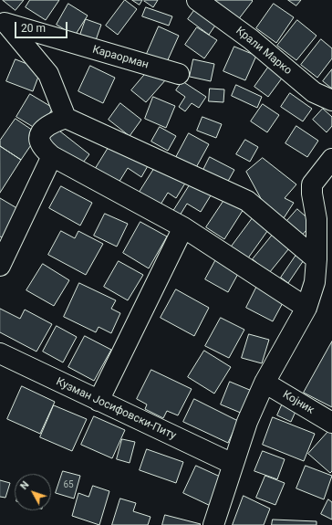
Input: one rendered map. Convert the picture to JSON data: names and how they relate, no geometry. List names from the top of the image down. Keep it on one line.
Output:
{"streets":{"street":["Крали Марко","Караорман","Којник","Кузман Јосифовски-Питу"]},"house_numbers":["65"],"scale_bar":"20 m","north":"top left"}
